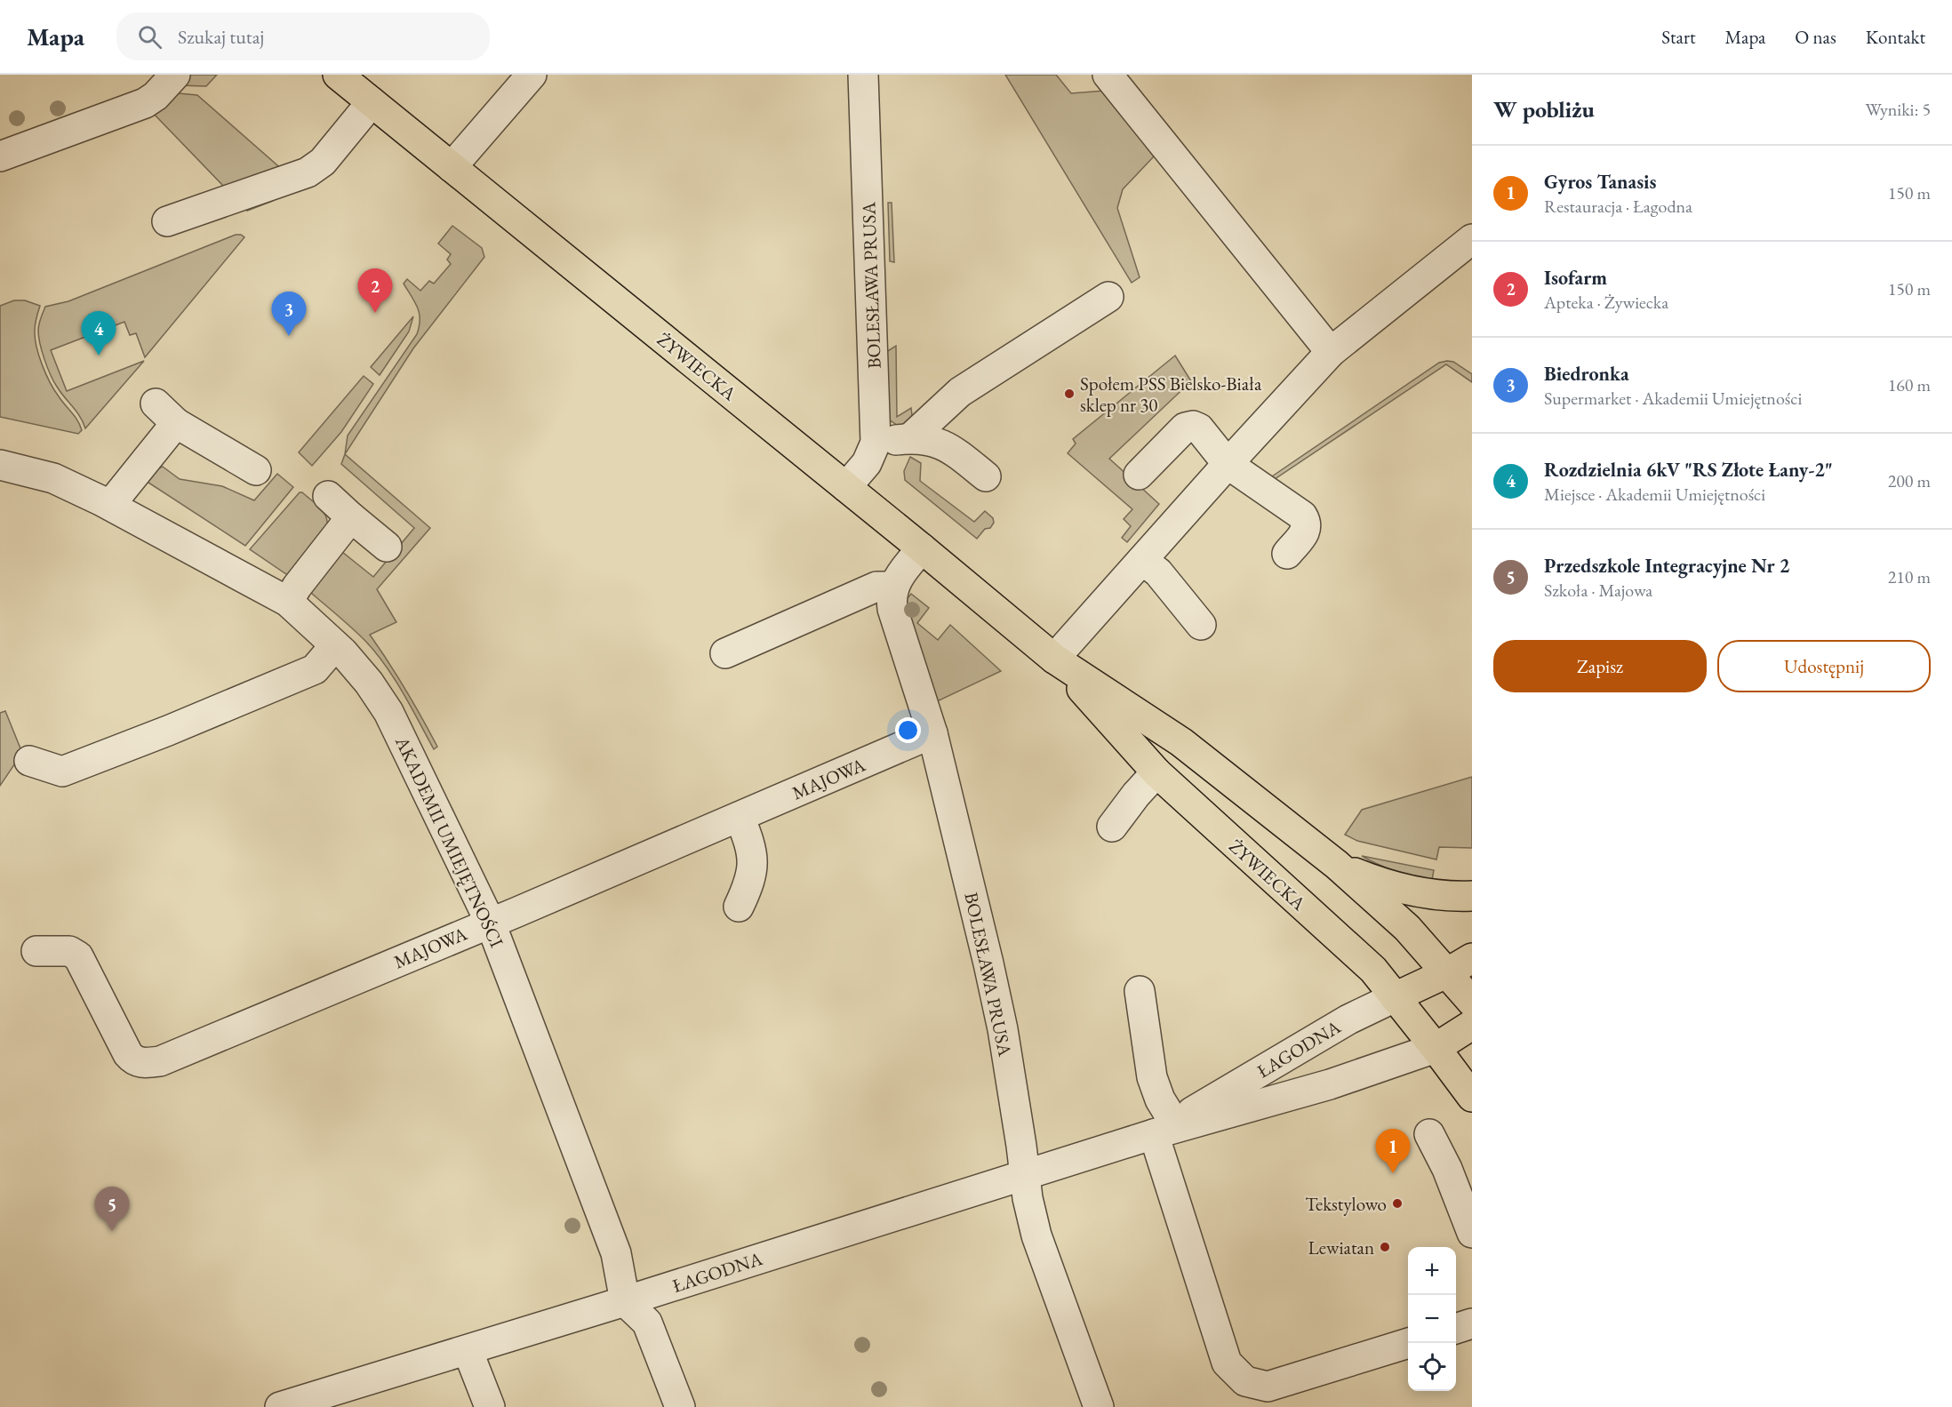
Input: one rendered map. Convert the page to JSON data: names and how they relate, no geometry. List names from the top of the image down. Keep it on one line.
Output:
{"streets":{"main road":["ŻYWIECKA","ŁAGODNA"],"street":["BOLESŁAWA PRUSA","MAJOWA","AKADEMII UMIEJĘTNOŚCI"]},"crossings":[["BOLESŁAWA PRUSA","ŻYWIECKA"],["BOLESŁAWA PRUSA","MAJOWA"],["BOLESŁAWA PRUSA","ŁAGODNA"],["ŻYWIECKA","ŁAGODNA"],["MAJOWA","AKADEMII UMIEJĘTNOŚCI"],["AKADEMII UMIEJĘTNOŚCI","ŁAGODNA"]],"places":["Społem PSS Bielsko-Biała sklep nr 30","Tekstylowo","Lewiatan"],"page":{"header":"Mapa","search":"Szukaj tutaj","nav":["Start","Mapa","O nas","Kontakt"],"heading":["W pobliżu","Wyniki: 5"],"list":[{"mark":"1","name":"Gyros Tanasis","note":"Restauracja · Łagodna","value":"150 m"},{"mark":"2","name":"Isofarm","note":"Apteka · Żywiecka","value":"150 m"},{"mark":"3","name":"Biedronka","note":"Supermarket · Akademii Umiejętności","value":"160 m"},{"mark":"4","name":"Rozdzielnia 6kV \"RS Złote Łany-2\"","note":"Miejsce · Akademii Umiejętności","value":"200 m"},{"mark":"5","name":"Przedszkole Integracyjne Nr 2","note":"Szkoła · Majowa","value":"210 m"}],"pins":["2","3","4","1","5"],"buttons":["Zapisz","Udostępnij"],"map_buttons":["+","−"]}}
